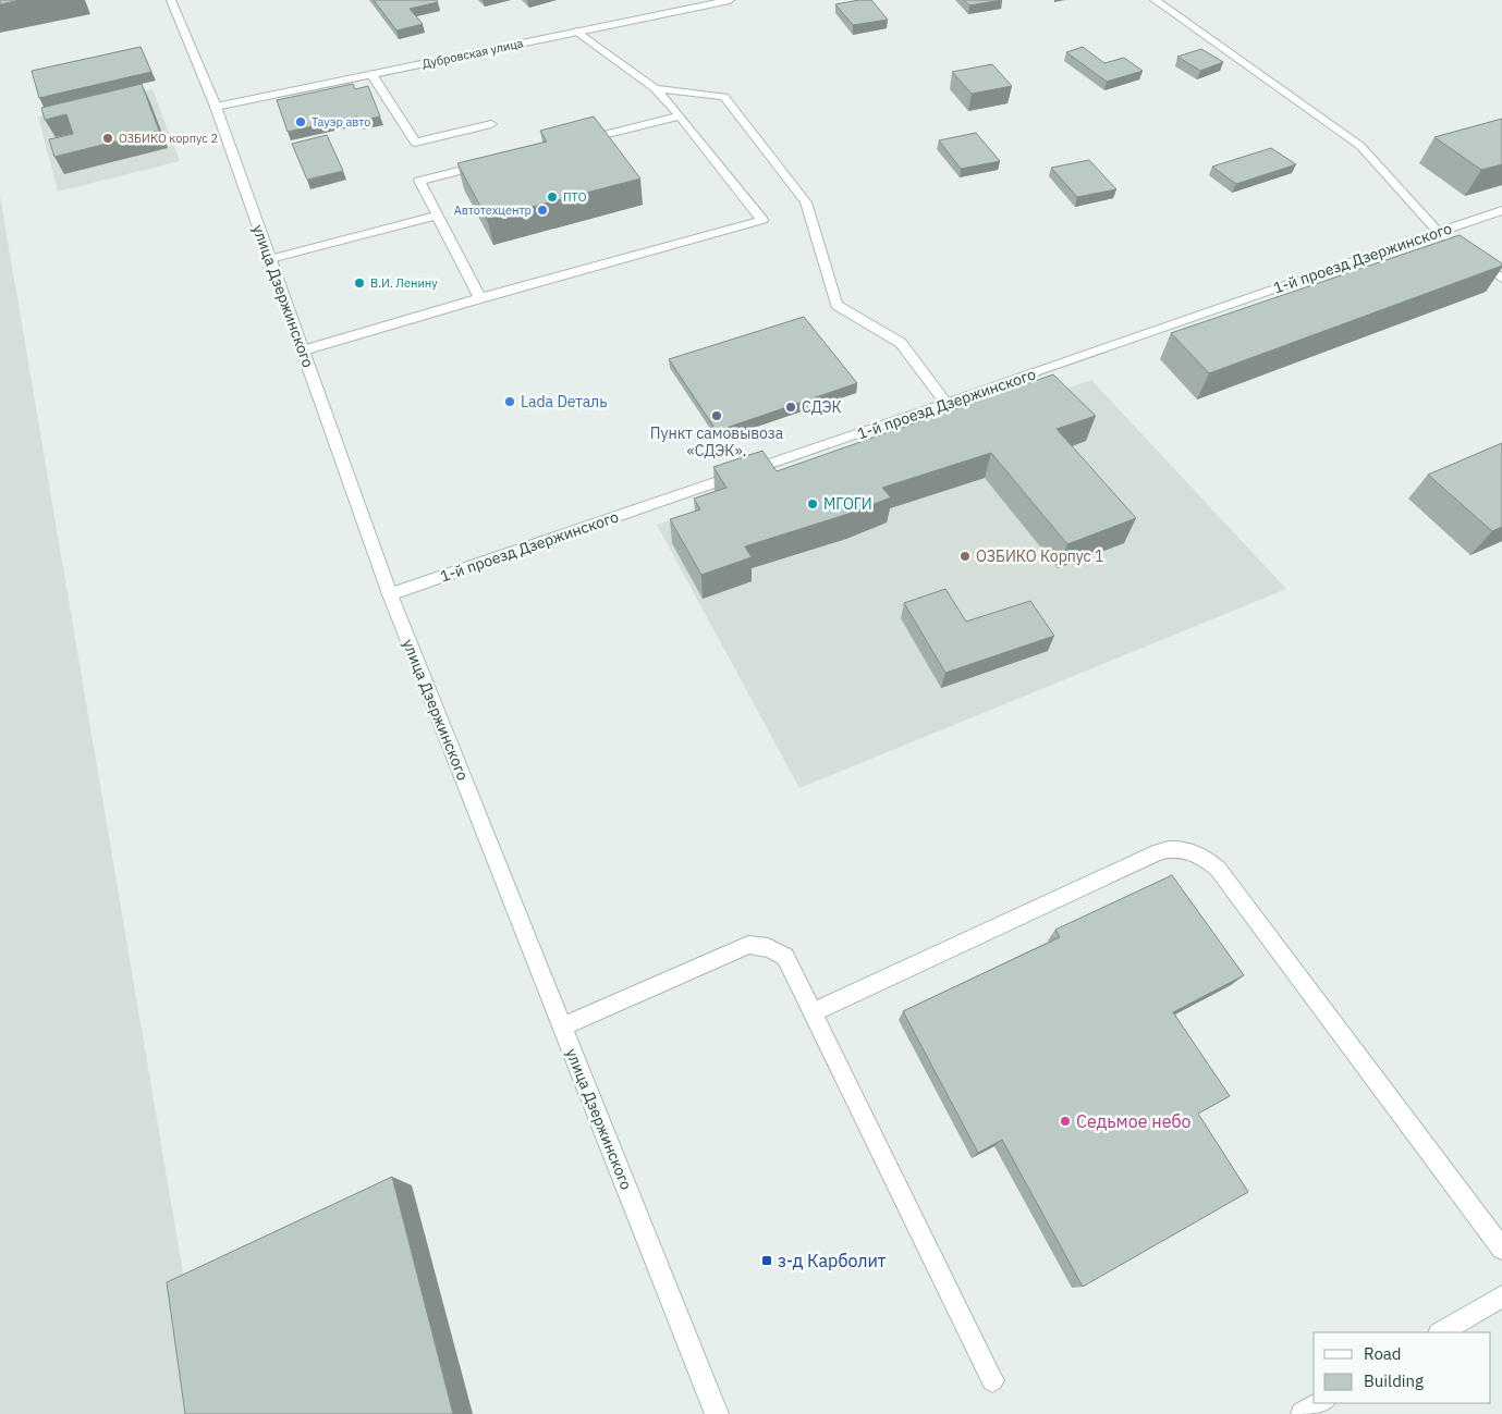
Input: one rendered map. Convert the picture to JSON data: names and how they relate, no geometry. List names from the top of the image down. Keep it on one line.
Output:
{"streets":{"street":["Дубровская улица","1-й проезд Дзержинского","улица Дзержинского"]},"crossings":[["Дубровская улица","улица Дзержинского"],["1-й проезд Дзержинского","улица Дзержинского"]],"places":{"other":["Тауэр авто","ОЗБИКО корпус 2","ПТО","Автотехцентр","В.И. Ленину","Lada Dеталь","СДЭК","Пункт самовывоза «СДЭК».","МГОГИ","ОЗБИКО Корпус 1","Седьмое небо"],"transit":["з-д Карболит"]},"legend":["Road","Building"]}
